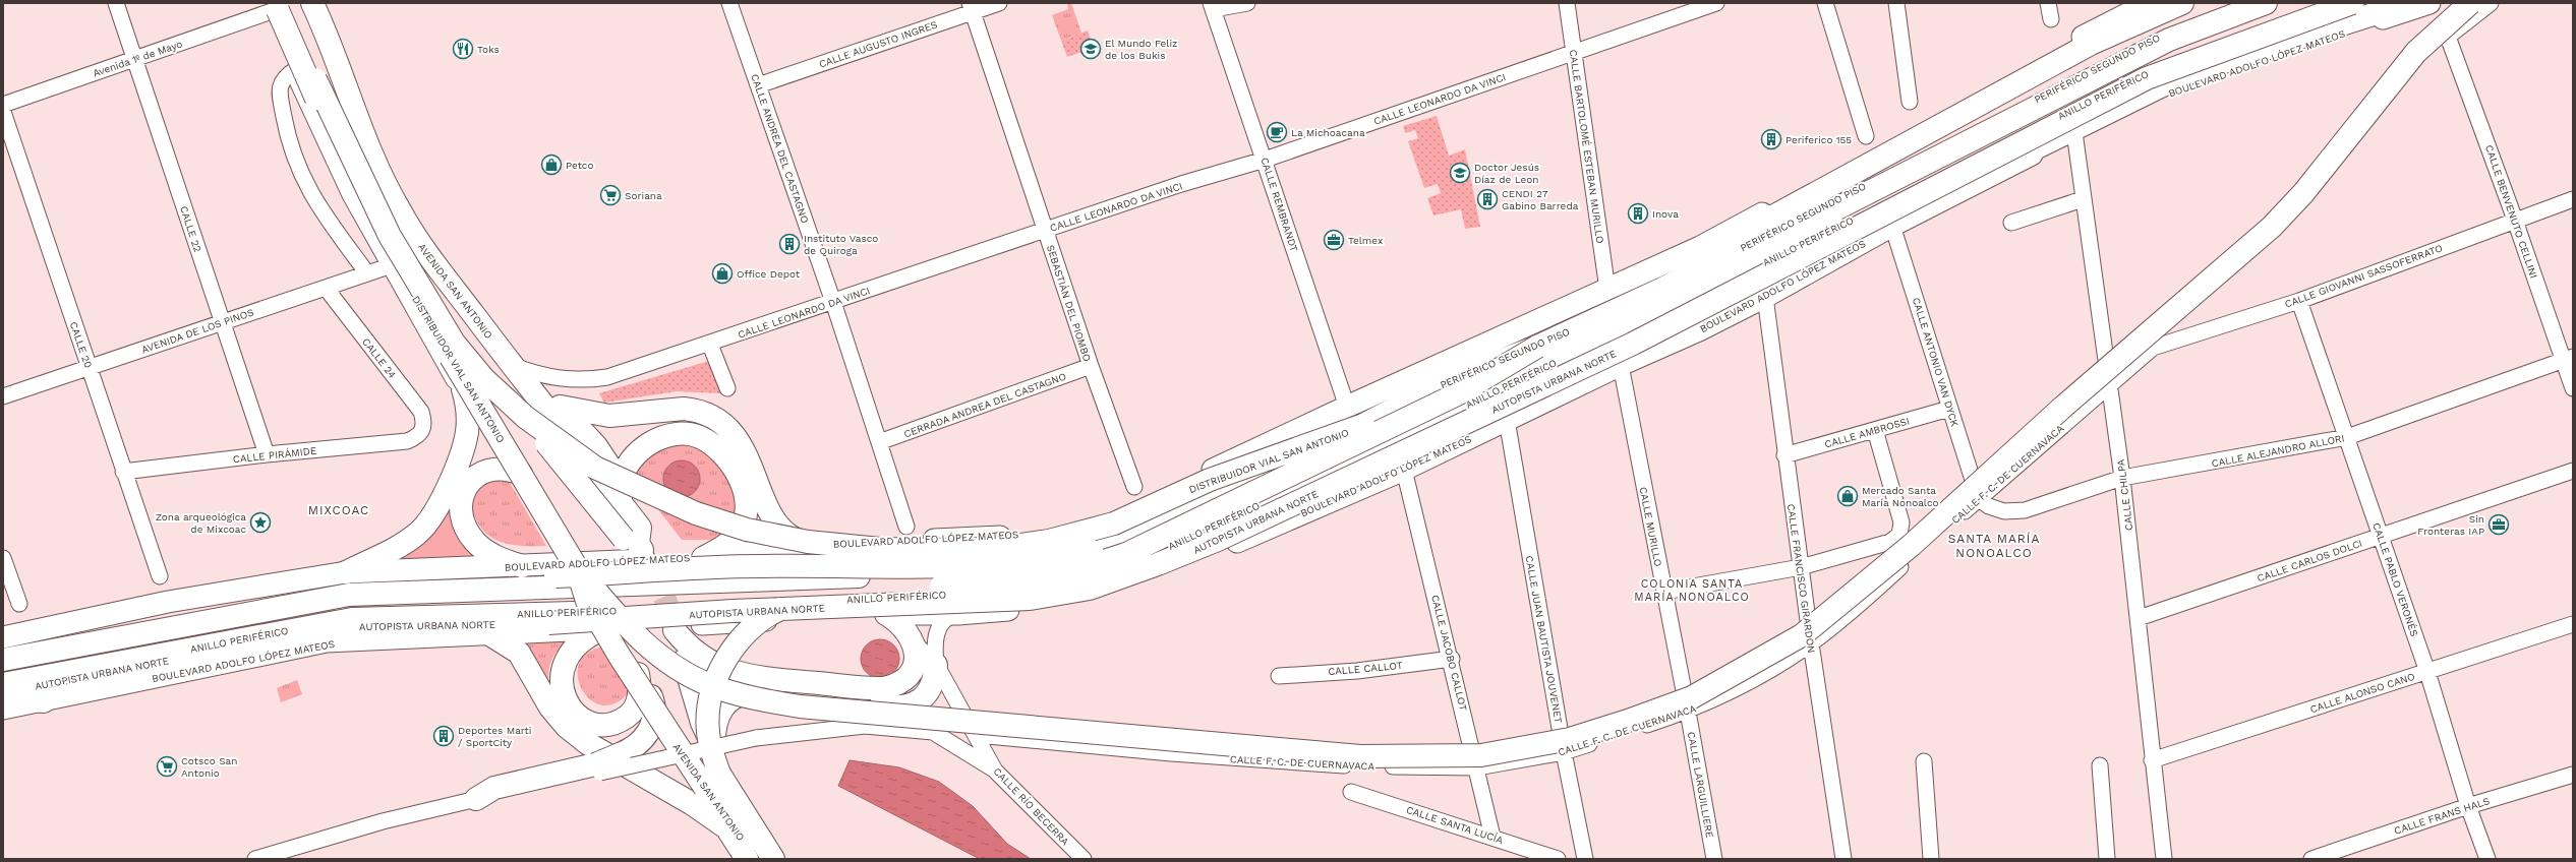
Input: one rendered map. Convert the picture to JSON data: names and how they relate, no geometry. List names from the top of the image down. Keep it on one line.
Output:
{"streets":{"main road":["BOULEVARD ADOLFO LÓPEZ MATEOS","PERIFÉRICO SEGUNDO PISO","ANILLO PERIFÉRICO","AVENIDA SAN ANTONIO","DISTRIBUIDOR VIAL SAN ANTONIO","AUTOPISTA URBANA NORTE"],"street":["CALLE AUGUSTO INGRES","Avenida 1º de Mayo","CALLE LEONARDO DA VINCI","CALLE BARTOLOMÉ ESTEBAN MURILLO","CALLE ANDREA DEL CASTAGNO","CALLE REMBRANDT","CALLE BENVENUTO CELLINI","CALLE 22","CALLE GIOVANNI SASSOFERRATO","SEBASTIÁN DEL PIOMBO","AVENIDA DE LOS PINOS","CALLE 20","CALLE 24","CALLE ANTONIO VAN DYCK","CERRADA ANDREA DEL CASTAGNO","CALLE AMBROSSI","CALLE ALEJANDRO ALLORI","CALLE PIRÁMIDE","CALLE F. C. DE CUERNAVACA","CALLE CHILPA","CALLE MURILLO","CALLE CARLOS DOLCI","CALLE FRANCISCO GIRARDON","CALLE PABLO VERONÉS","CALLE JUAN BAUTISTA JOUVENET","CALLE JACOBO CALLOT","CALLE CALLOT","CALLE ALONSO CANO","CALLE LARGUILLIERE","CALLE RÍO BECERRA","CALLE FRANS HALS","CALLE SANTA LUCÍA"]},"crossings":[["CALLE AUGUSTO INGRES","CALLE ANDREA DEL CASTAGNO"],["CALLE AUGUSTO INGRES","SEBASTIÁN DEL PIOMBO"],["Avenida 1º de Mayo","CALLE 22"],["Avenida 1º de Mayo","DISTRIBUIDOR VIAL SAN ANTONIO"],["BOULEVARD ADOLFO LÓPEZ MATEOS","CALLE BARTOLOMÉ ESTEBAN MURILLO"],["BOULEVARD ADOLFO LÓPEZ MATEOS","CALLE REMBRANDT"],["BOULEVARD ADOLFO LÓPEZ MATEOS","CALLE ANTONIO VAN DYCK"],["BOULEVARD ADOLFO LÓPEZ MATEOS","CALLE CHILPA"],["BOULEVARD ADOLFO LÓPEZ MATEOS","CALLE MURILLO"],["BOULEVARD ADOLFO LÓPEZ MATEOS","CALLE FRANCISCO GIRARDON"],["BOULEVARD ADOLFO LÓPEZ MATEOS","CALLE JUAN BAUTISTA JOUVENET"],["BOULEVARD ADOLFO LÓPEZ MATEOS","CALLE JACOBO CALLOT"],["BOULEVARD ADOLFO LÓPEZ MATEOS","CALLE RÍO BECERRA"],["PERIFÉRICO SEGUNDO PISO","DISTRIBUIDOR VIAL SAN ANTONIO"],["CALLE LEONARDO DA VINCI","CALLE BARTOLOMÉ ESTEBAN MURILLO"],["CALLE LEONARDO DA VINCI","CALLE ANDREA DEL CASTAGNO"],["CALLE LEONARDO DA VINCI","CALLE REMBRANDT"],["CALLE LEONARDO DA VINCI","AVENIDA SAN ANTONIO"],["CALLE LEONARDO DA VINCI","SEBASTIÁN DEL PIOMBO"],["CALLE ANDREA DEL CASTAGNO","CERRADA ANDREA DEL CASTAGNO"],["CALLE BENVENUTO CELLINI","CALLE GIOVANNI SASSOFERRATO"],["CALLE BENVENUTO CELLINI","CALLE ALEJANDRO ALLORI"],["CALLE 22","AVENIDA DE LOS PINOS"],["CALLE 22","CALLE PIRÁMIDE"],["CALLE GIOVANNI SASSOFERRATO","CALLE F. C. DE CUERNAVACA"],["CALLE GIOVANNI SASSOFERRATO","CALLE PABLO VERONÉS"],["AVENIDA SAN ANTONIO","AVENIDA DE LOS PINOS"],["AVENIDA SAN ANTONIO","DISTRIBUIDOR VIAL SAN ANTONIO"],["SEBASTIÁN DEL PIOMBO","CERRADA ANDREA DEL CASTAGNO"],["AVENIDA DE LOS PINOS","CALLE 20"],["AVENIDA DE LOS PINOS","CALLE 24"],["CALLE 20","CALLE PIRÁMIDE"],["CALLE 24","CALLE PIRÁMIDE"],["CALLE ANTONIO VAN DYCK","CALLE AMBROSSI"],["CALLE ANTONIO VAN DYCK","CALLE ALEJANDRO ALLORI"],["CALLE ANTONIO VAN DYCK","CALLE F. C. DE CUERNAVACA"],["CALLE AMBROSSI","CALLE FRANCISCO GIRARDON"],["CALLE ALEJANDRO ALLORI","CALLE F. C. DE CUERNAVACA"],["CALLE ALEJANDRO ALLORI","CALLE CHILPA"],["CALLE ALEJANDRO ALLORI","CALLE PABLO VERONÉS"],["CALLE F. C. DE CUERNAVACA","CALLE CHILPA"],["CALLE F. C. DE CUERNAVACA","CALLE MURILLO"],["CALLE F. C. DE CUERNAVACA","CALLE FRANCISCO GIRARDON"],["CALLE F. C. DE CUERNAVACA","CALLE JUAN BAUTISTA JOUVENET"],["CALLE F. C. DE CUERNAVACA","CALLE JACOBO CALLOT"],["CALLE F. C. DE CUERNAVACA","CALLE LARGUILLIERE"],["CALLE F. C. DE CUERNAVACA","CALLE RÍO BECERRA"],["CALLE CHILPA","CALLE CARLOS DOLCI"],["CALLE CHILPA","CALLE ALONSO CANO"],["CALLE MURILLO","CALLE LARGUILLIERE"],["CALLE CARLOS DOLCI","CALLE PABLO VERONÉS"],["CALLE PABLO VERONÉS","CALLE ALONSO CANO"],["CALLE PABLO VERONÉS","CALLE FRANS HALS"],["CALLE JACOBO CALLOT","CALLE CALLOT"],["CALLE JACOBO CALLOT","CALLE SANTA LUCÍA"]],"districts":["MIXCOAC","SANTA MARÍA NONOALCO","COLONIA SANTA MARÍA NONOALCO"],"places":{"restaurant":["Toks"],"school or university":["El Mundo Feliz de los Bukis","Doctor Jesús Díaz de Leon"],"cafe":["La Michoacana"],"building":["Periferico 155","CENDI 27 Gabino Barreda","Inova","Instituto Vasco de Quiroga","Deportes Marti / SportCity"],"shop":["Petco","Office Depot","Mercado Santa María Nonoalco"],"supermarket":["Soriana","Cotsco San Antonio"],"office":["Telmex","Sin Fronteras IAP"],"place":["Zona arqueológica de Mixcoac"]}}
